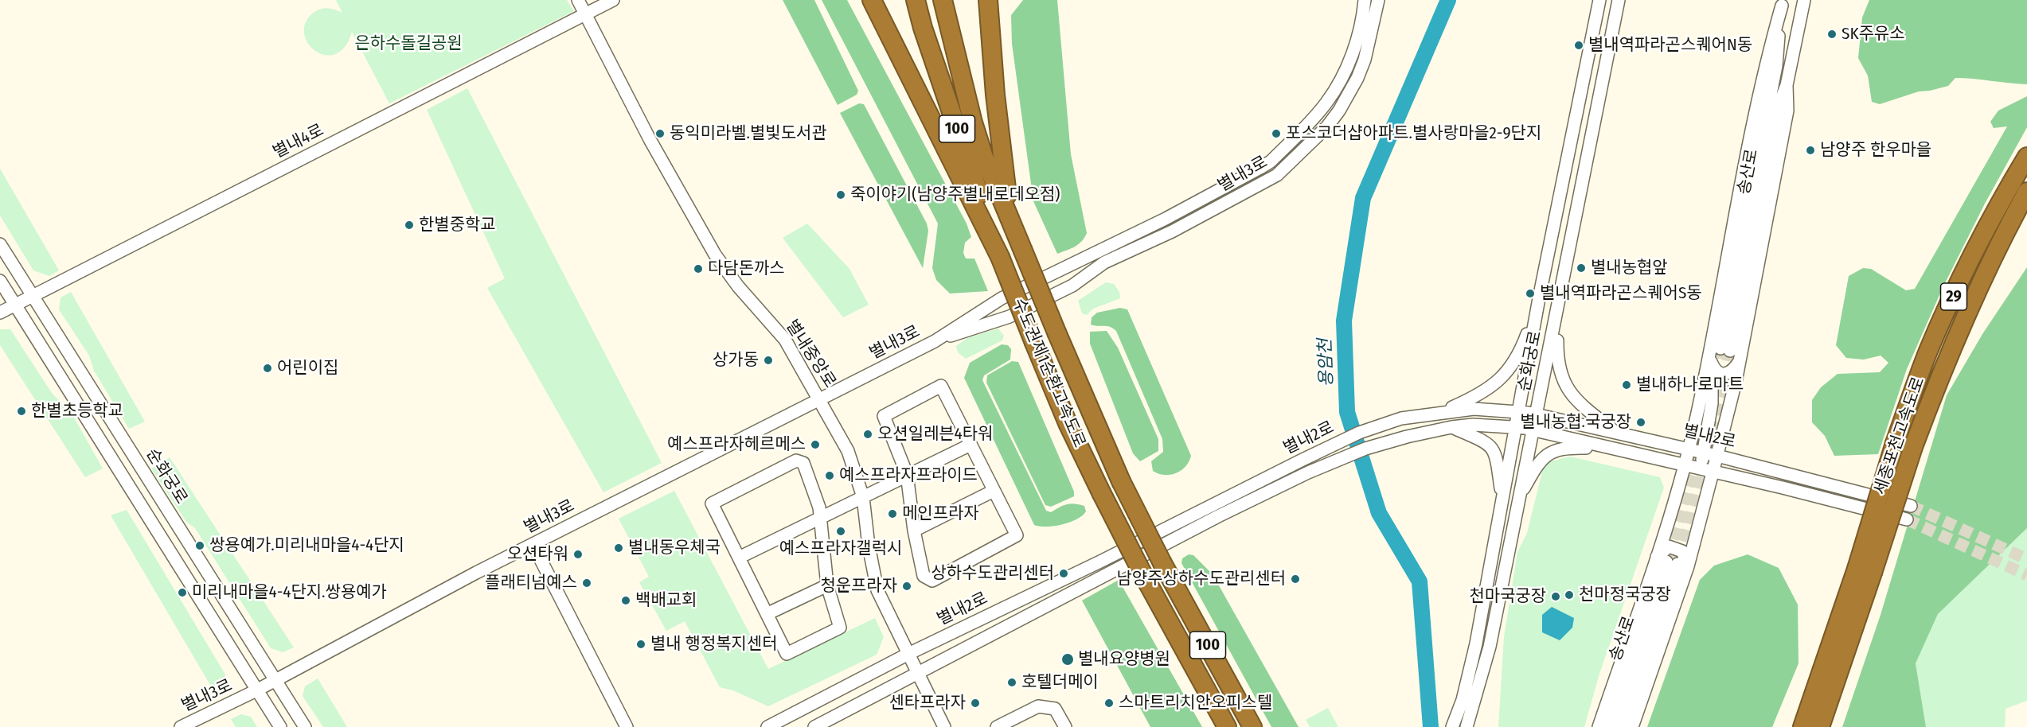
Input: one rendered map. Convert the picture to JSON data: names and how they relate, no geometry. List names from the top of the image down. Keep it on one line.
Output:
{"streets":{"highway":["100","29","수도권제1순환고속도로","세종포천고속도로"],"street":["별내4로","송산로","별내3로","별내중앙로","순화궁로","별내2로"]},"crossings":[["별내4로","별내중앙로"],["별내4로","순화궁로"],["별내3로","별내중앙로"],["별내3로","순화궁로"],["별내중앙로","별내2로"],["순화궁로","별내2로"]],"water":["용암천"],"parks":["은하수돌길공원"],"places":["SK주유소","별내역파라곤스퀘어N동","동익미라벨.별빛도서관","포스코더샵아파트.별사랑마을2-9단지","남양주 한우마을","죽이야기(남양주별내로데오점)","한별중학교","별내농협앞","다담돈까스","별내역파라곤스퀘어S동","상가동","어린이집","별내하나로마트","한별초등학교","별내농협.국궁장","오션일레븐4타워","예스프라자헤르메스","예스프라자프라이드","메인프라자","예스프라자갤럭시","쌍용예가.미리내마을4-4단지","별내동우체국","오션타워","상하수도관리센터","남양주상하수도관리센터","플래티넘예스","청운프라자","미리내마을4-4단지.쌍용예가","천마정국궁장","천마국궁장","백배교회","별내 행정복지센터","별내요양병원","호텔더메이","센타프라자","스마트리치안오피스텔"]}
